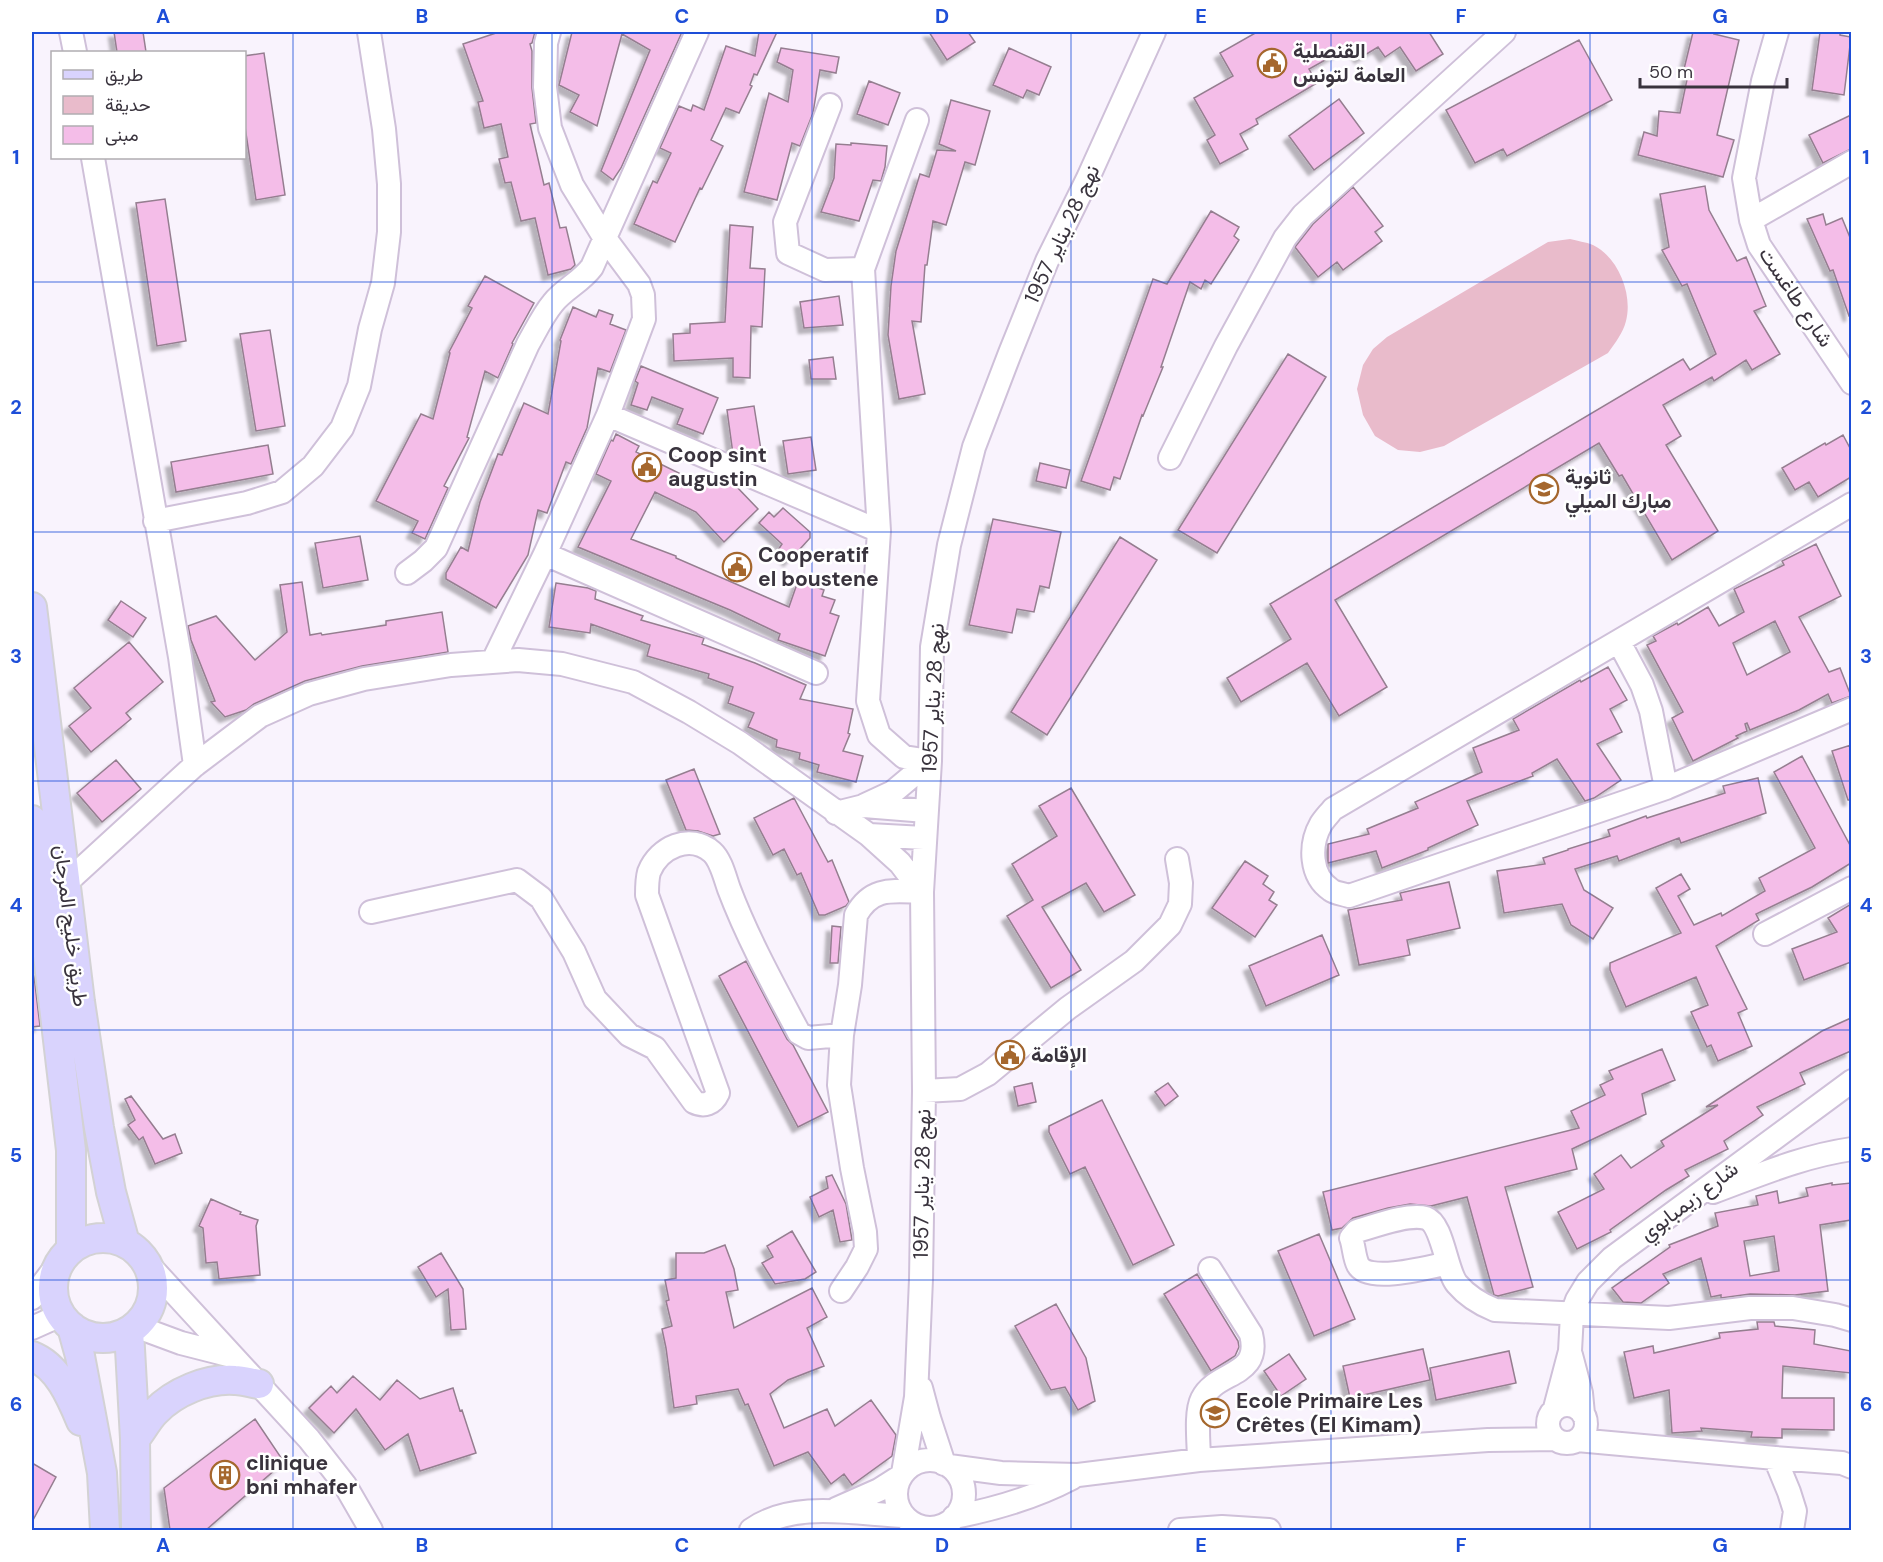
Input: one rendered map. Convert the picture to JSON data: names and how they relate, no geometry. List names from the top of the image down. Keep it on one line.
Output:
{"streets":{"main road":["طريق خليج المرجان"],"street":["نهج 28 يناير 1957","شارع طاغست","شارع زيمبابوي"]},"places":{"public building":["القنصلية العامة لتونس","Coop sint augustin","Cooperatif el boustene","الإقامة"],"school or university":["ثانوية مبارك الميلي","Ecole Primaire Les Crêtes (El Kimam)"],"building":["clinique bni mhafer"]},"legend":["طريق","حديقة","مبنى"],"scale_bar":"50 m","grid":{"columns":["A","B","C","D","E","F","G"],"rows":["1","2","3","4","5","6"]}}
